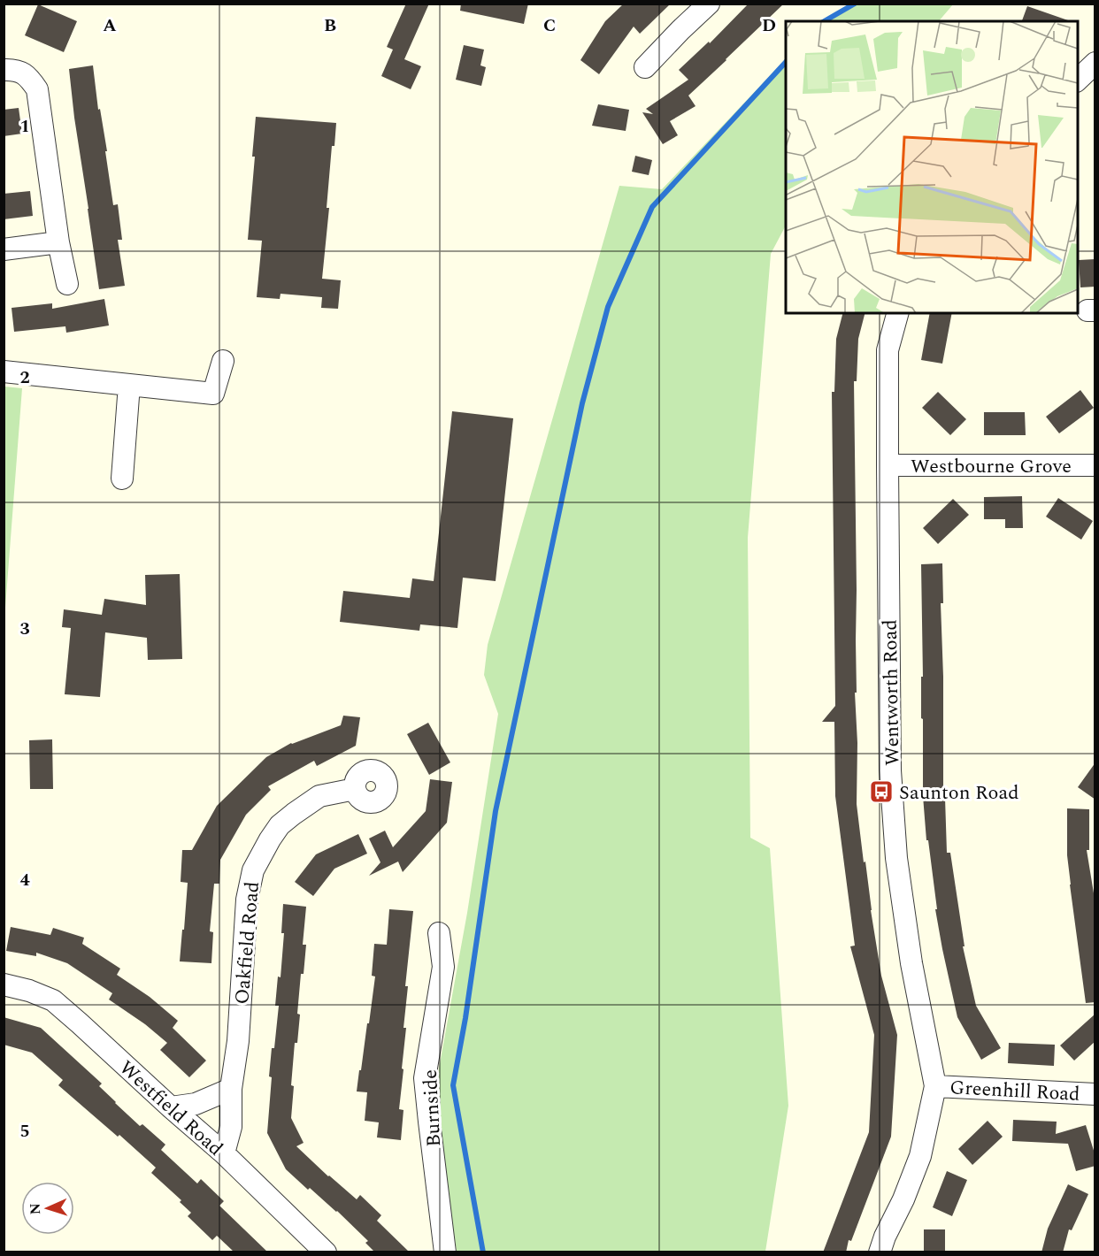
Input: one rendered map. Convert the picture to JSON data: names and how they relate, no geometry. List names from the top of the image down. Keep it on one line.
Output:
{"streets":{"street":["Westbourne Grove","Wentworth Road","Oakfield Road","Greenhill Road","Westfield Road","Burnside"]},"crossings":[["Westbourne Grove","Wentworth Road"],["Wentworth Road","Greenhill Road"],["Oakfield Road","Westfield Road"]],"places":{"bus stop":["Saunton Road"]},"north":"left","grid":{"columns":["A","B","C","D"],"rows":["1","2","3","4","5"]}}
